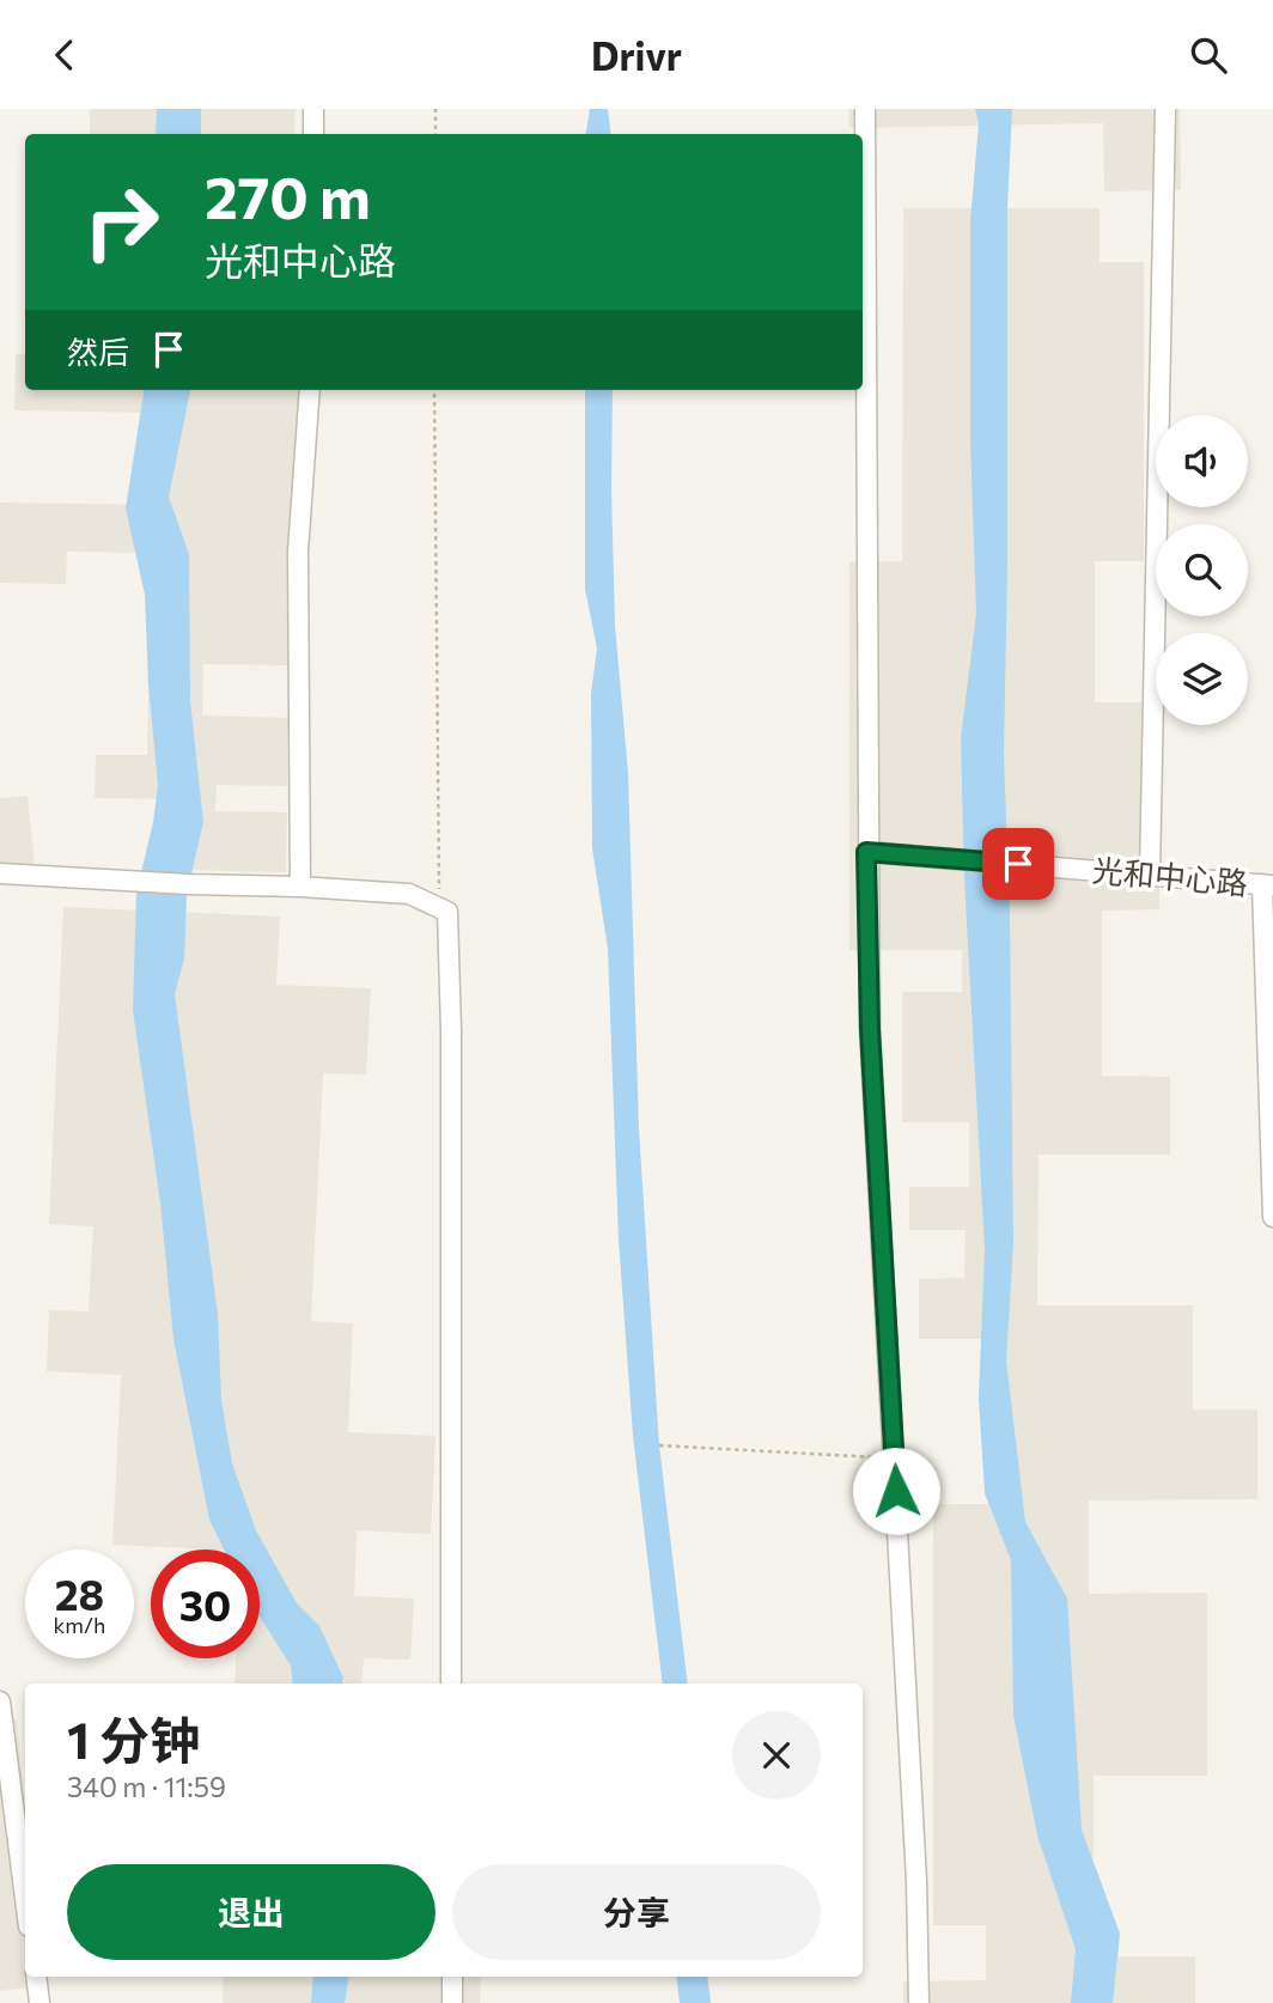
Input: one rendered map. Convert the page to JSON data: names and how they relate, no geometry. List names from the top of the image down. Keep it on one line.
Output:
{"streets":{"street":["光和中心路"]},"page":{"header":"Drivr","turn":["270 m","光和中心路"],"then":"然后","speed":"28 km/h","limit":"30","heading":["1 分钟","340 m · 11:59"],"buttons":["退出","分享"]}}
